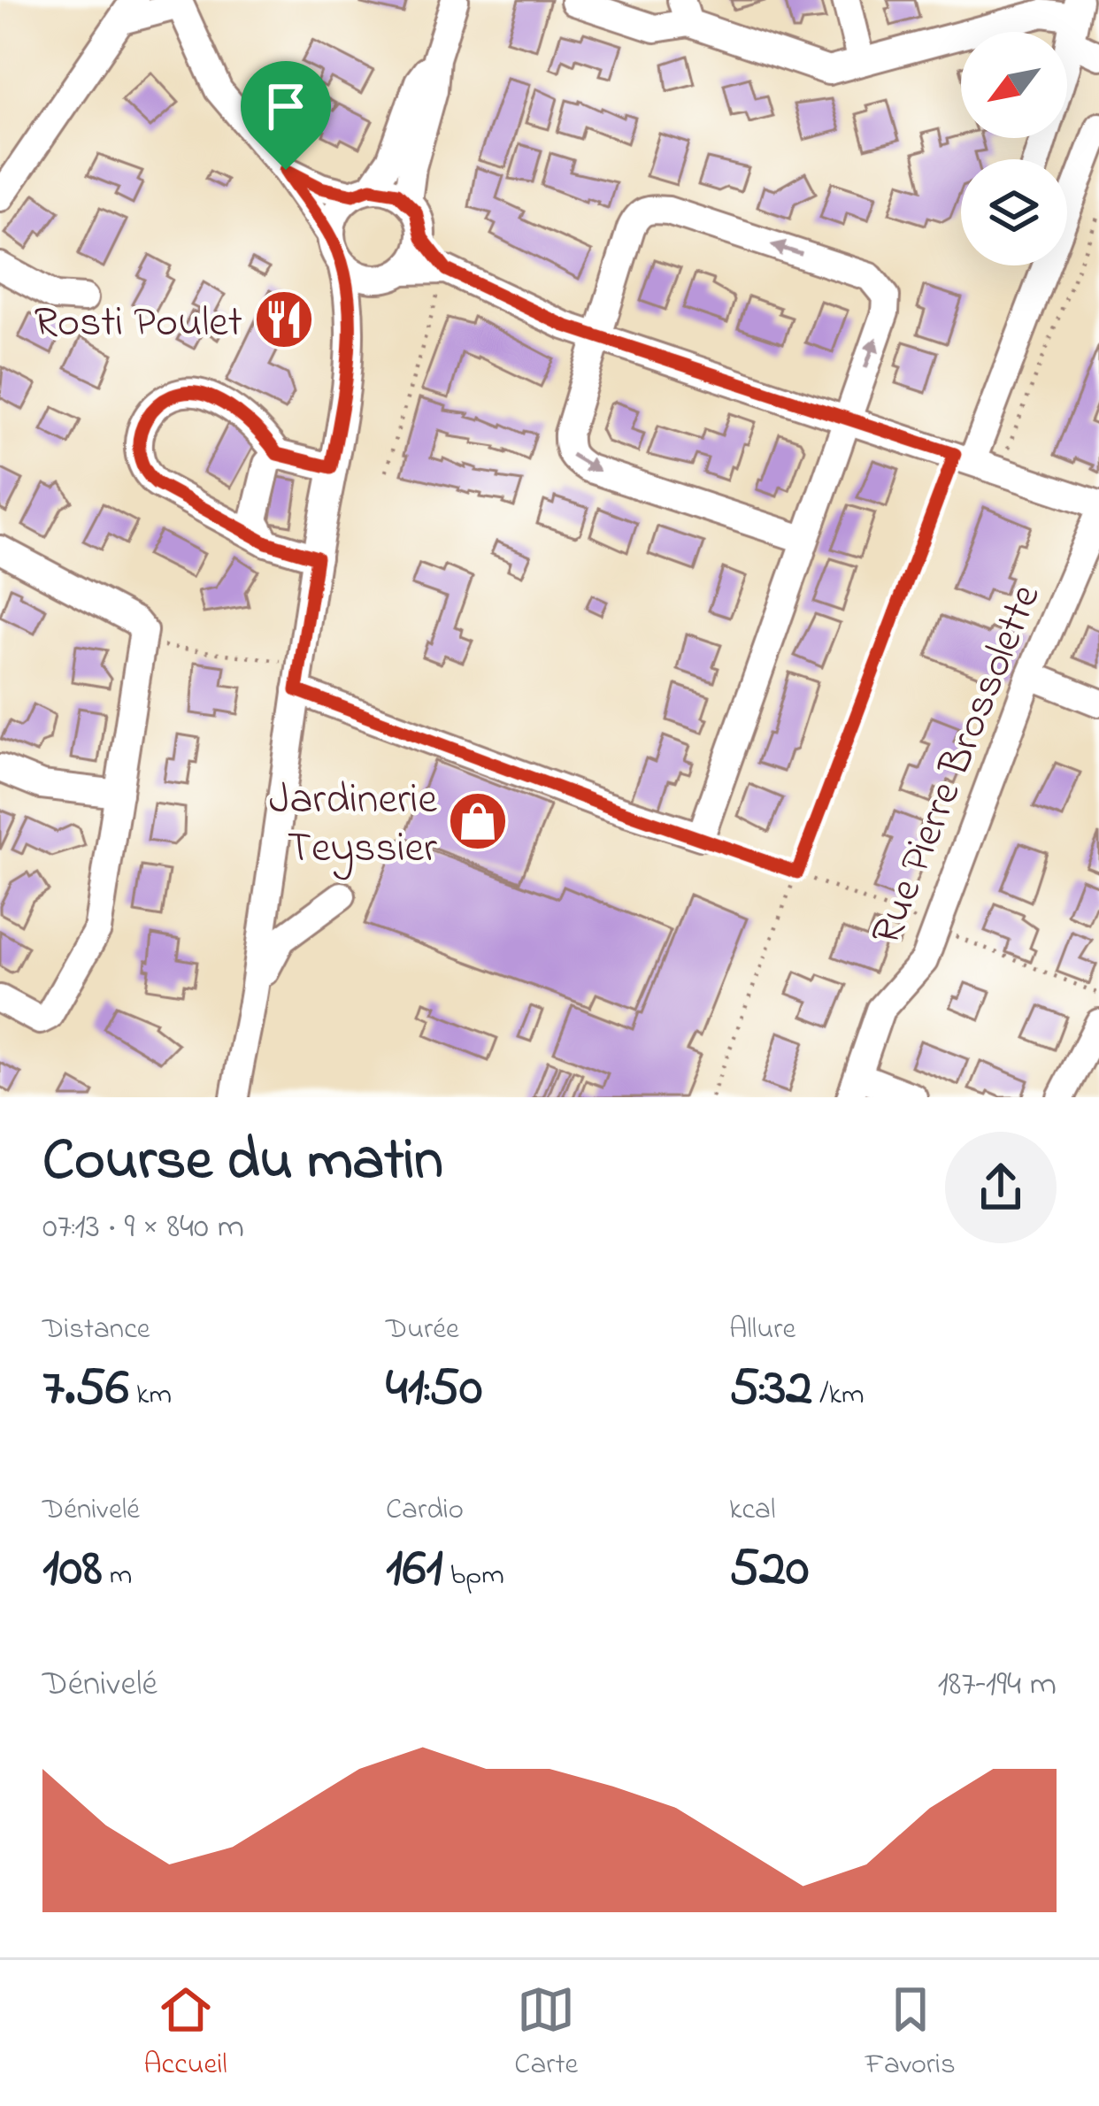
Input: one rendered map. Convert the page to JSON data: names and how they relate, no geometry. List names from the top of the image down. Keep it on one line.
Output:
{"streets":{"street":["Rue Pierre Brossolette"]},"places":{"restaurant":["Rosti Poulet"],"shop":["Jardinerie Teyssier"]},"north":"bottom left","page":{"heading":["Course du matin","07:13 · 9 × 840 m"],"stats":[["Distance","7.56 km"],["Durée","41:50"],["Allure","5:32 /km"],["Dénivelé","108 m"],["Cardio","161 bpm"],["kcal","520"]],"chart":["Dénivelé","187–194 m"],"tabs":["Accueil","Carte","Favoris"]}}
